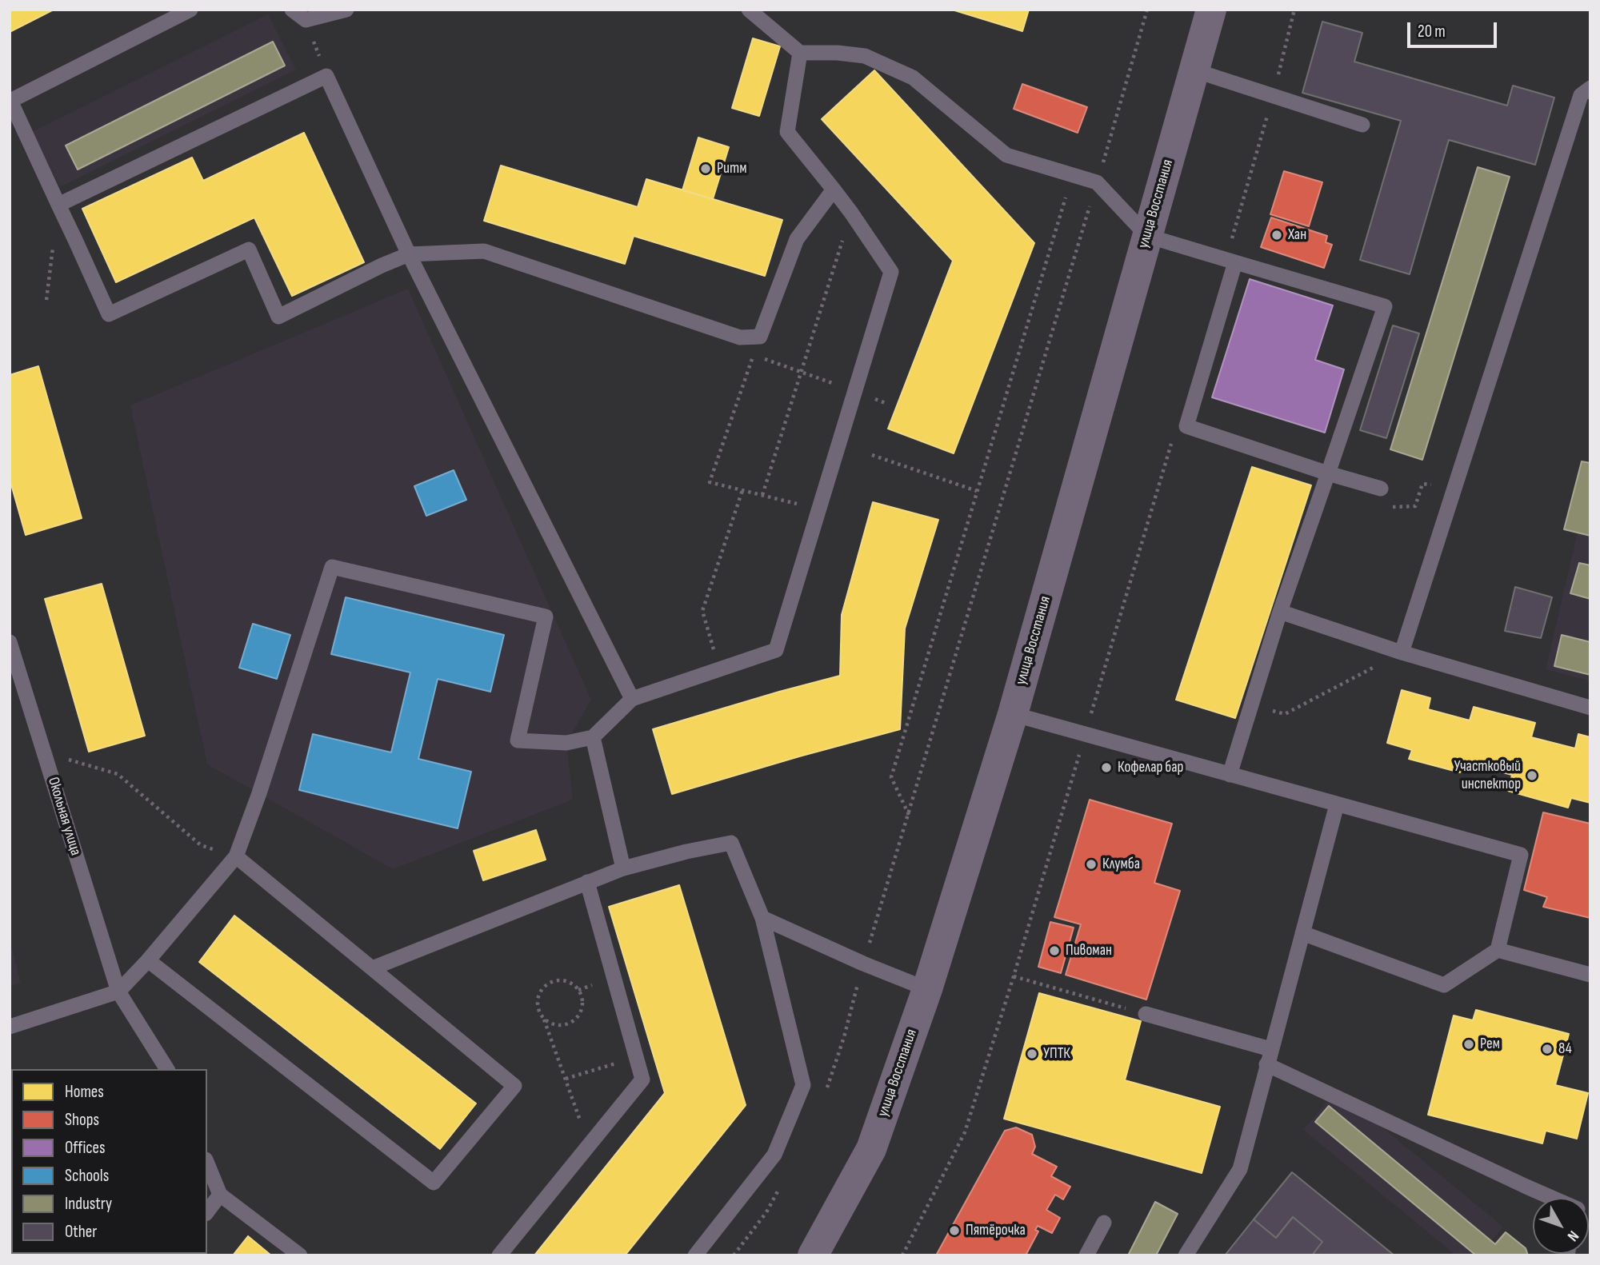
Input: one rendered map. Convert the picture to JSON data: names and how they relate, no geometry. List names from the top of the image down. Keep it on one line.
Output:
{"streets":{"main road":["улица Восстания"],"lane":["Окольная улица"]},"places":["Ритм","Хан","Кофелар бар","Участковый инспектор","Клумба","Пивоман","Рем","84","УПТК","Пятёрочка"],"legend":["Homes","Shops","Offices","Schools","Industry","Other"],"scale_bar":"20 m","north":"bottom right"}
